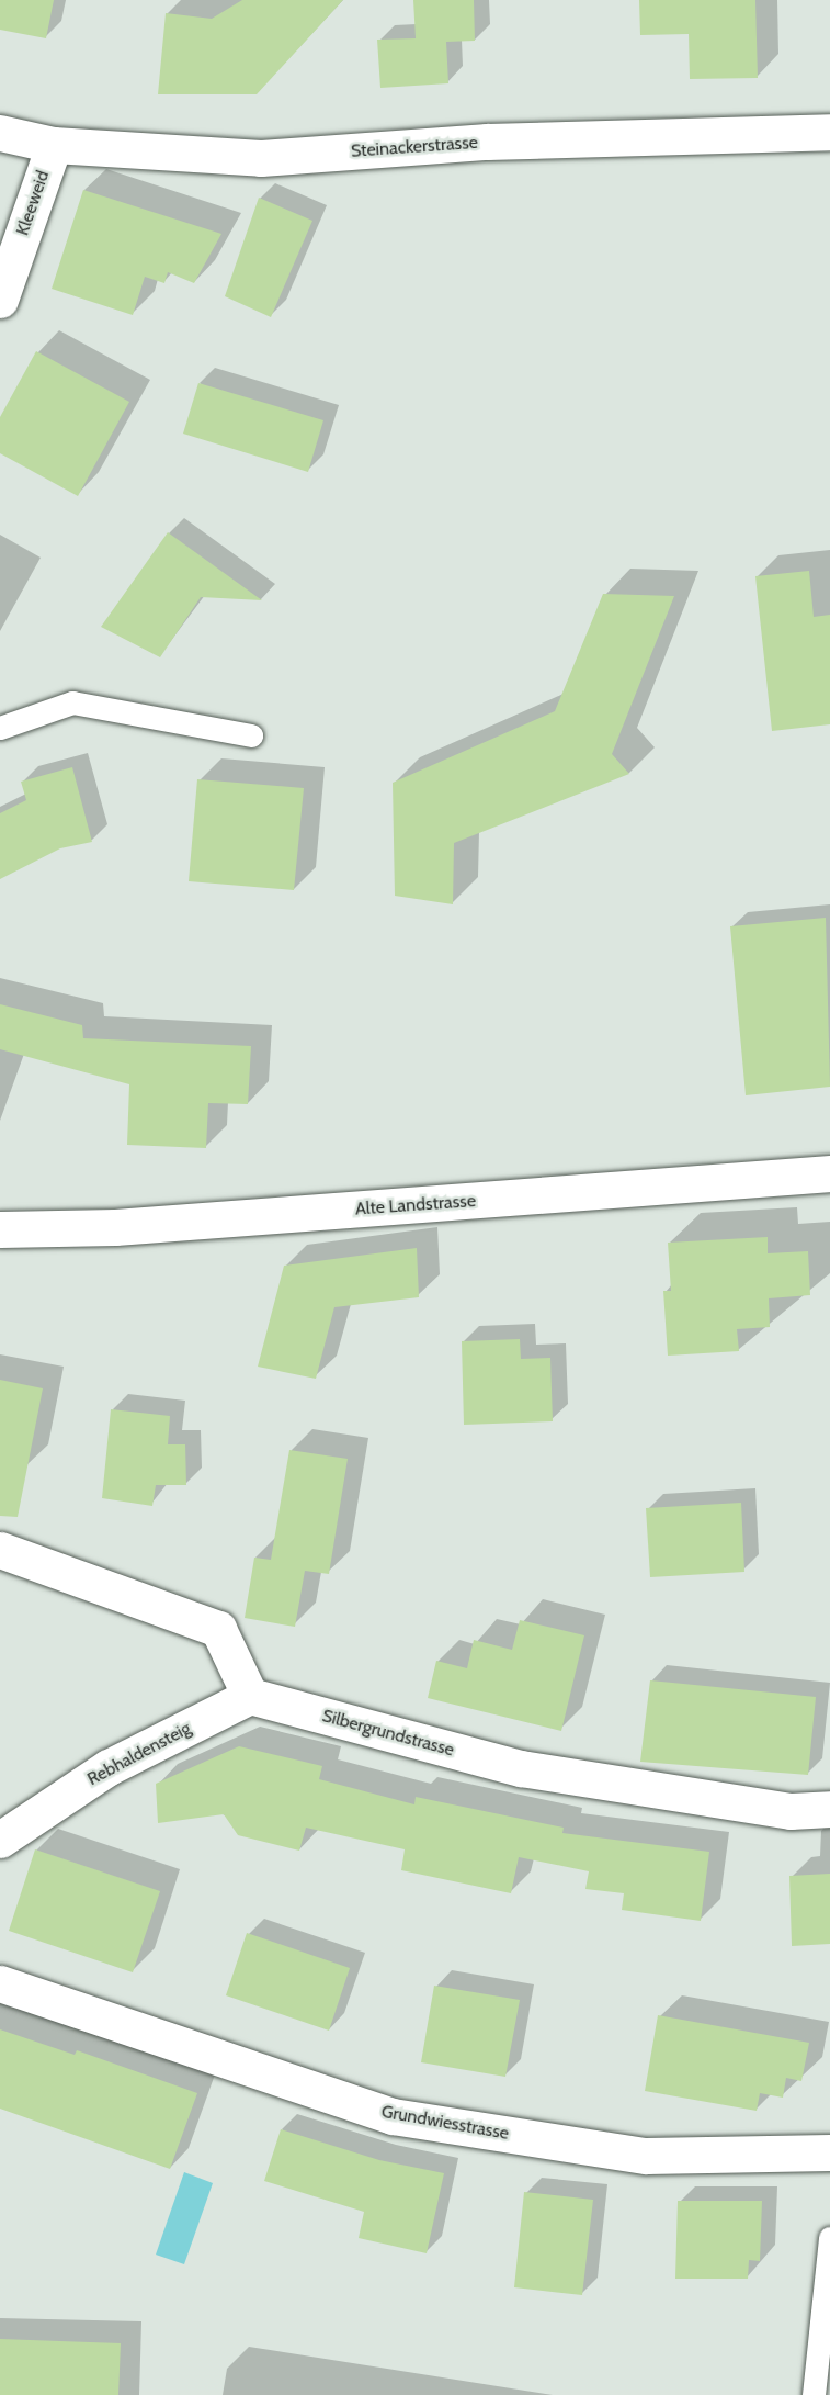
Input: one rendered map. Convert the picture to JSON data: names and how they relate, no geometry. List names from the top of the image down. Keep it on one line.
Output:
{"streets":{"street":["Steinackerstrasse","Kleeweid","Alte Landstrasse","Silbergrundstrasse","Rebhaldensteig","Grundwiesstrasse"]},"crossings":[["Steinackerstrasse","Kleeweid"],["Silbergrundstrasse","Rebhaldensteig"]]}
